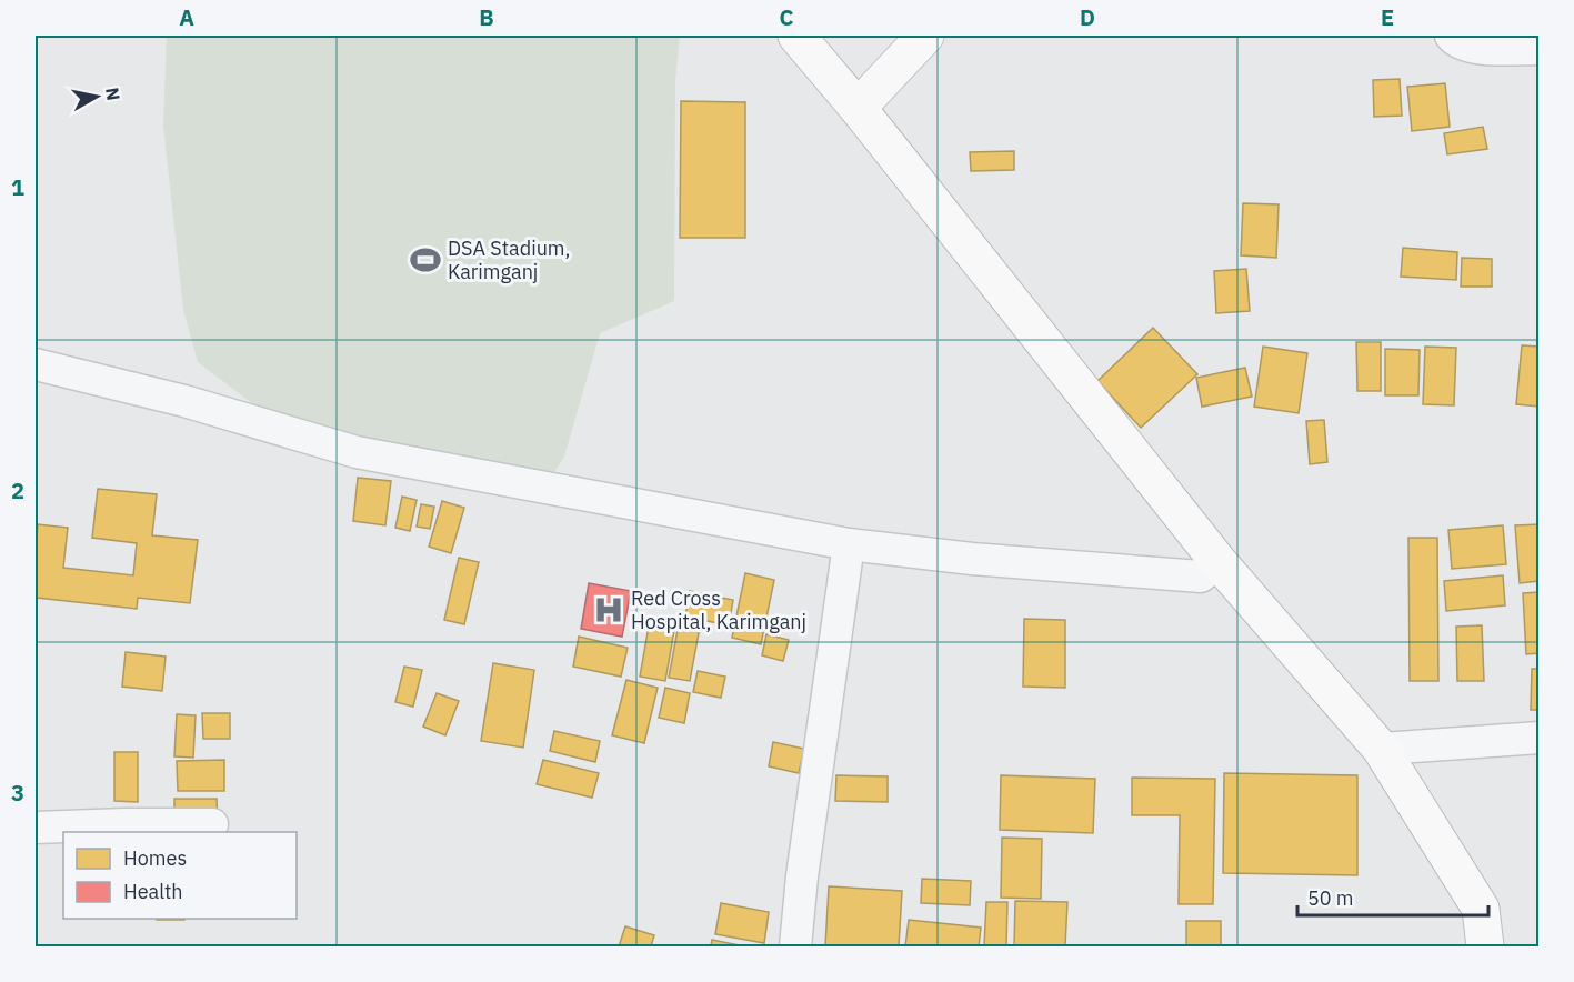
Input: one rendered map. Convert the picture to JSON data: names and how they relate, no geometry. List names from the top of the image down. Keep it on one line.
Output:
{"places":{"sports":["DSA Stadium, Karimganj"],"hospital":["Red Cross Hospital, Karimganj"]},"legend":["Homes","Health"],"scale_bar":"50 m","north":"right","grid":{"columns":["A","B","C","D","E"],"rows":["1","2","3"]}}
